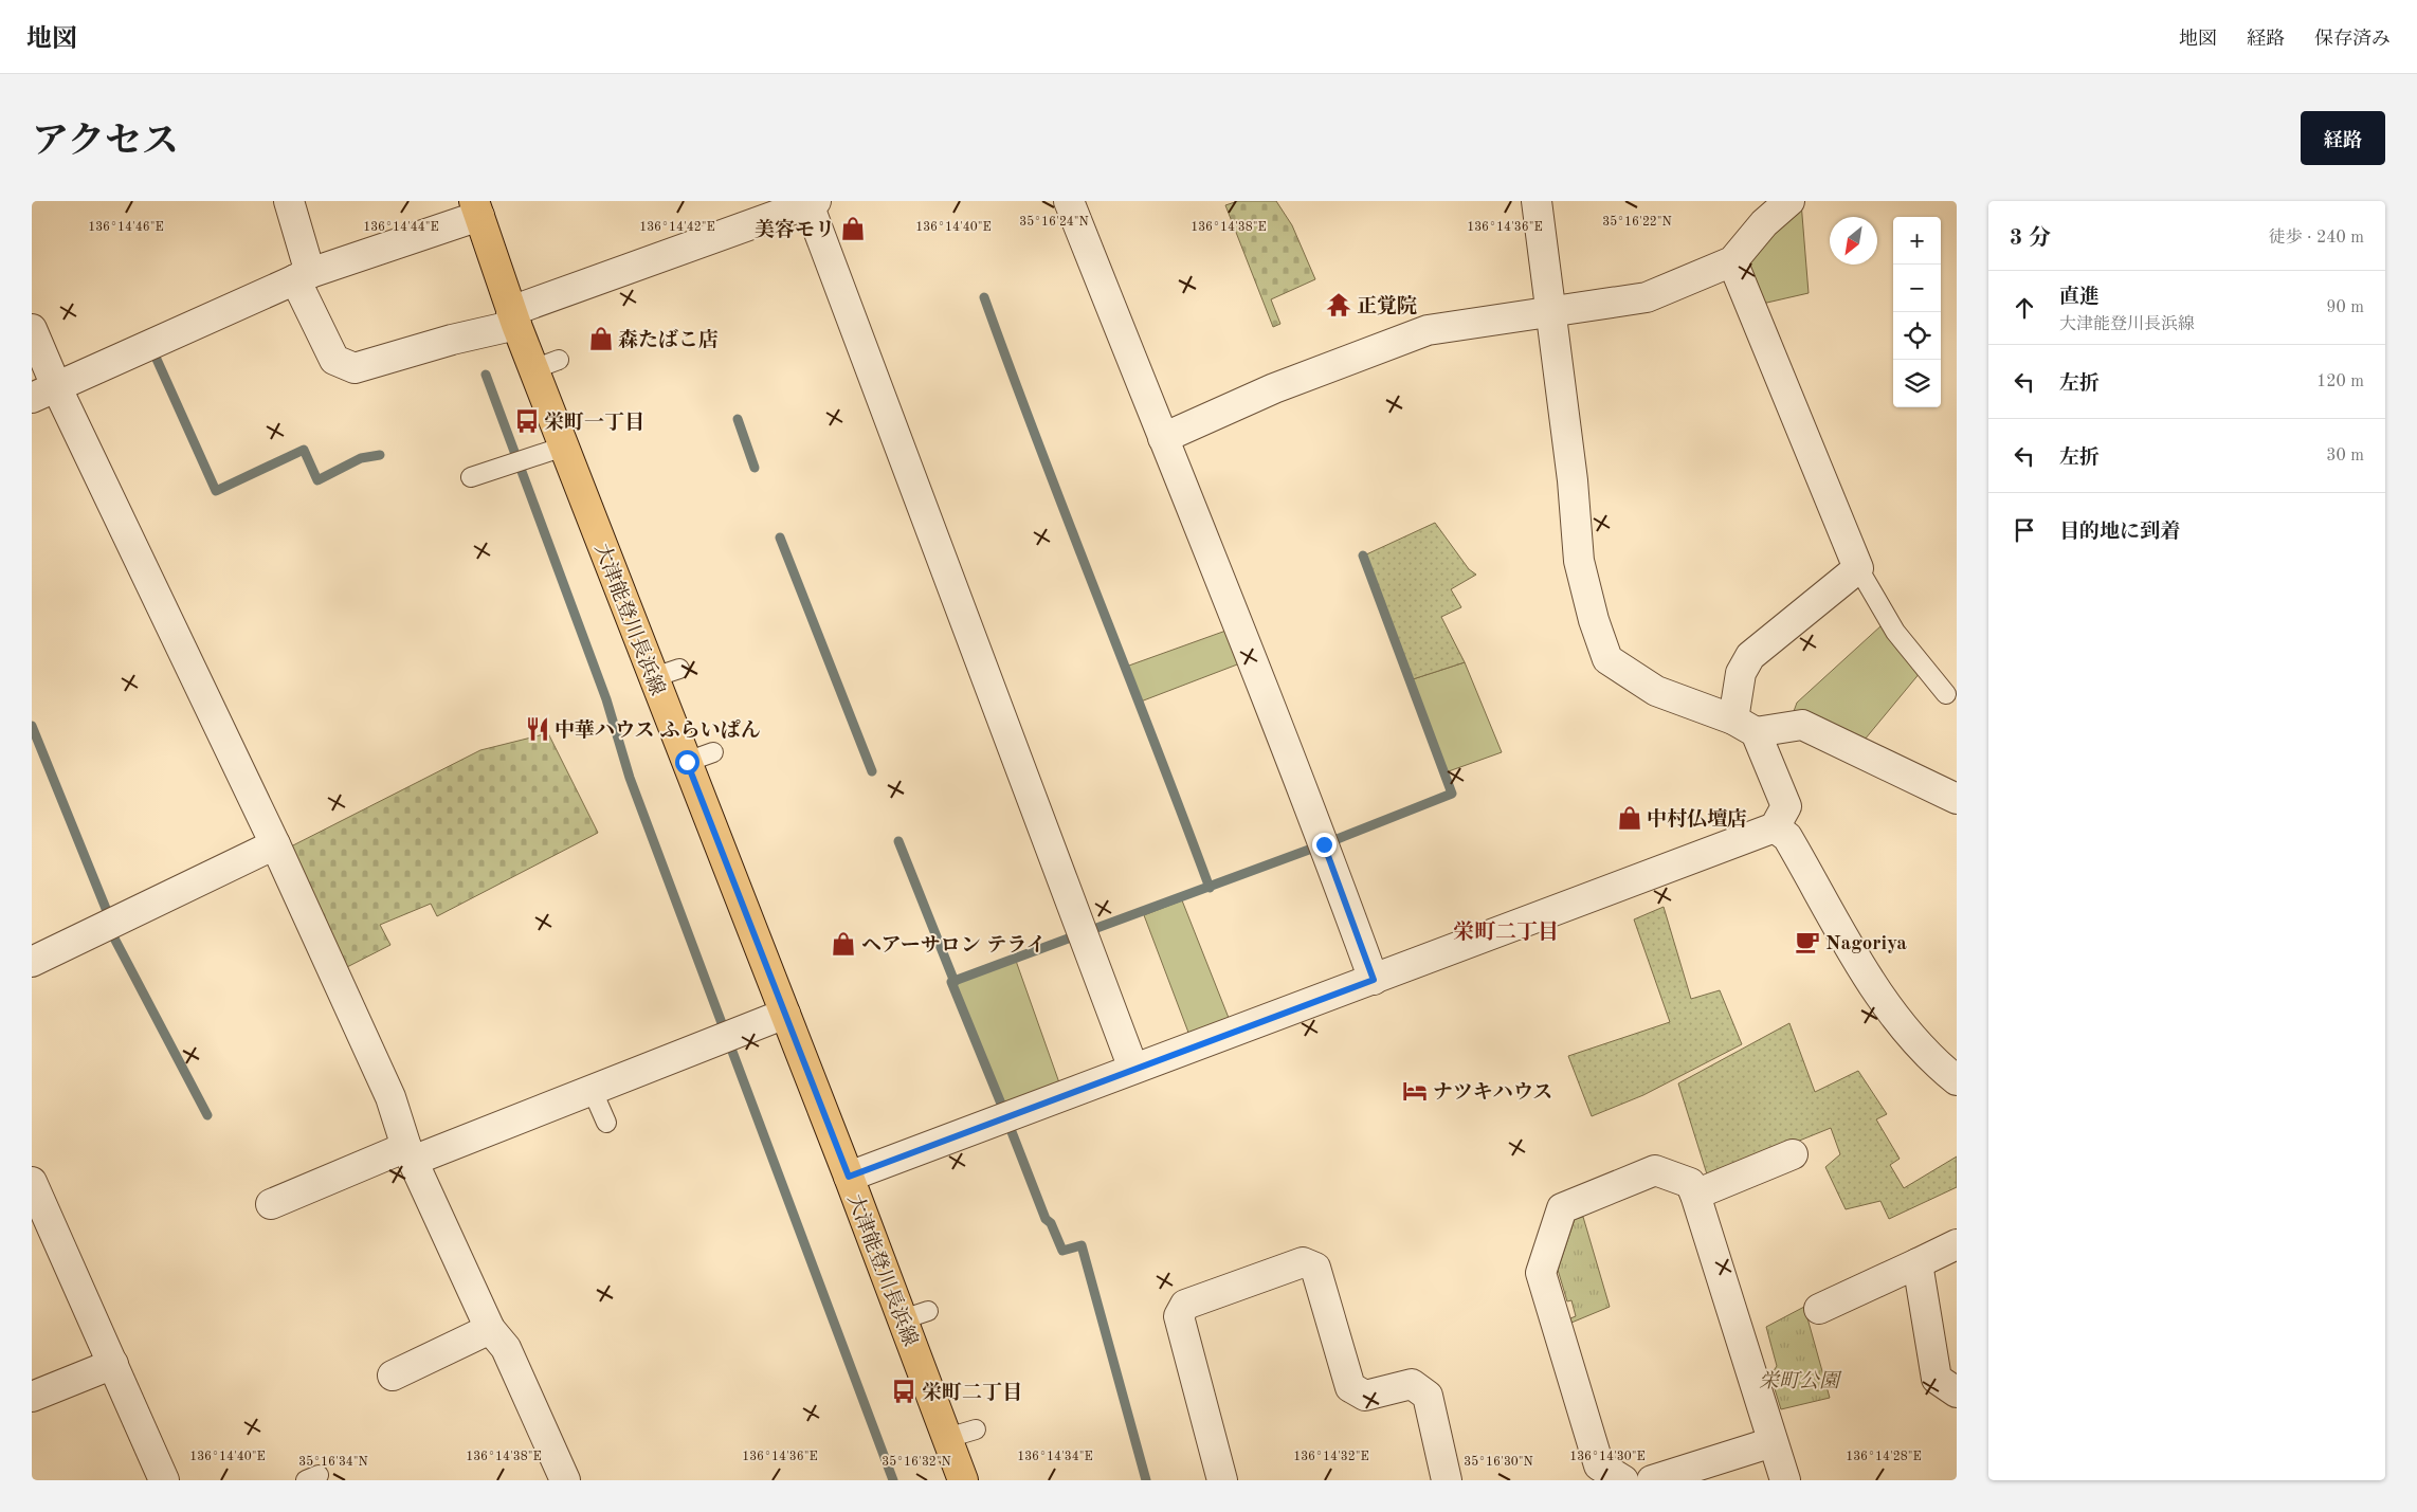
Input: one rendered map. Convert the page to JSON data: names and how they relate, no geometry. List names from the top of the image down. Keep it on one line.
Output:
{"streets":{"main road":["大津能登川長浜線"]},"districts":["栄町二丁目"],"parks":["栄町公園"],"places":{"shop":["美容モリ","森たばこ店","中村仏壇店","ヘアーサロン テライ"],"temple":["正覚院"],"bus stop":["栄町一丁目","栄町二丁目"],"restaurant":["中華ハウス ふらいぱん"],"cafe":["Nagoriya"],"hotel":["ナツキハウス"]},"north":"bottom left","page":{"header":"地図","nav":["地図","経路","保存済み"],"title":"アクセス","buttons":"経路","heading":["3 分","徒歩 · 240 m"],"map_buttons":["+","−"],"list":[["直進","大津能登川長浜線","90 m"],["左折","120 m"],["左折","30 m"],"目的地に到着"]},"coordinates":["35°16'24\"N","35°16'22\"N","136°14'46\"E","136°14'44\"E","136°14'42\"E","136°14'40\"E","136°14'38\"E","136°14'36\"E","136°14'34\"E","136°14'32\"E","136°14'30\"E","136°14'28\"E","35°16'34\"N","35°16'32\"N","35°16'30\"N"]}
